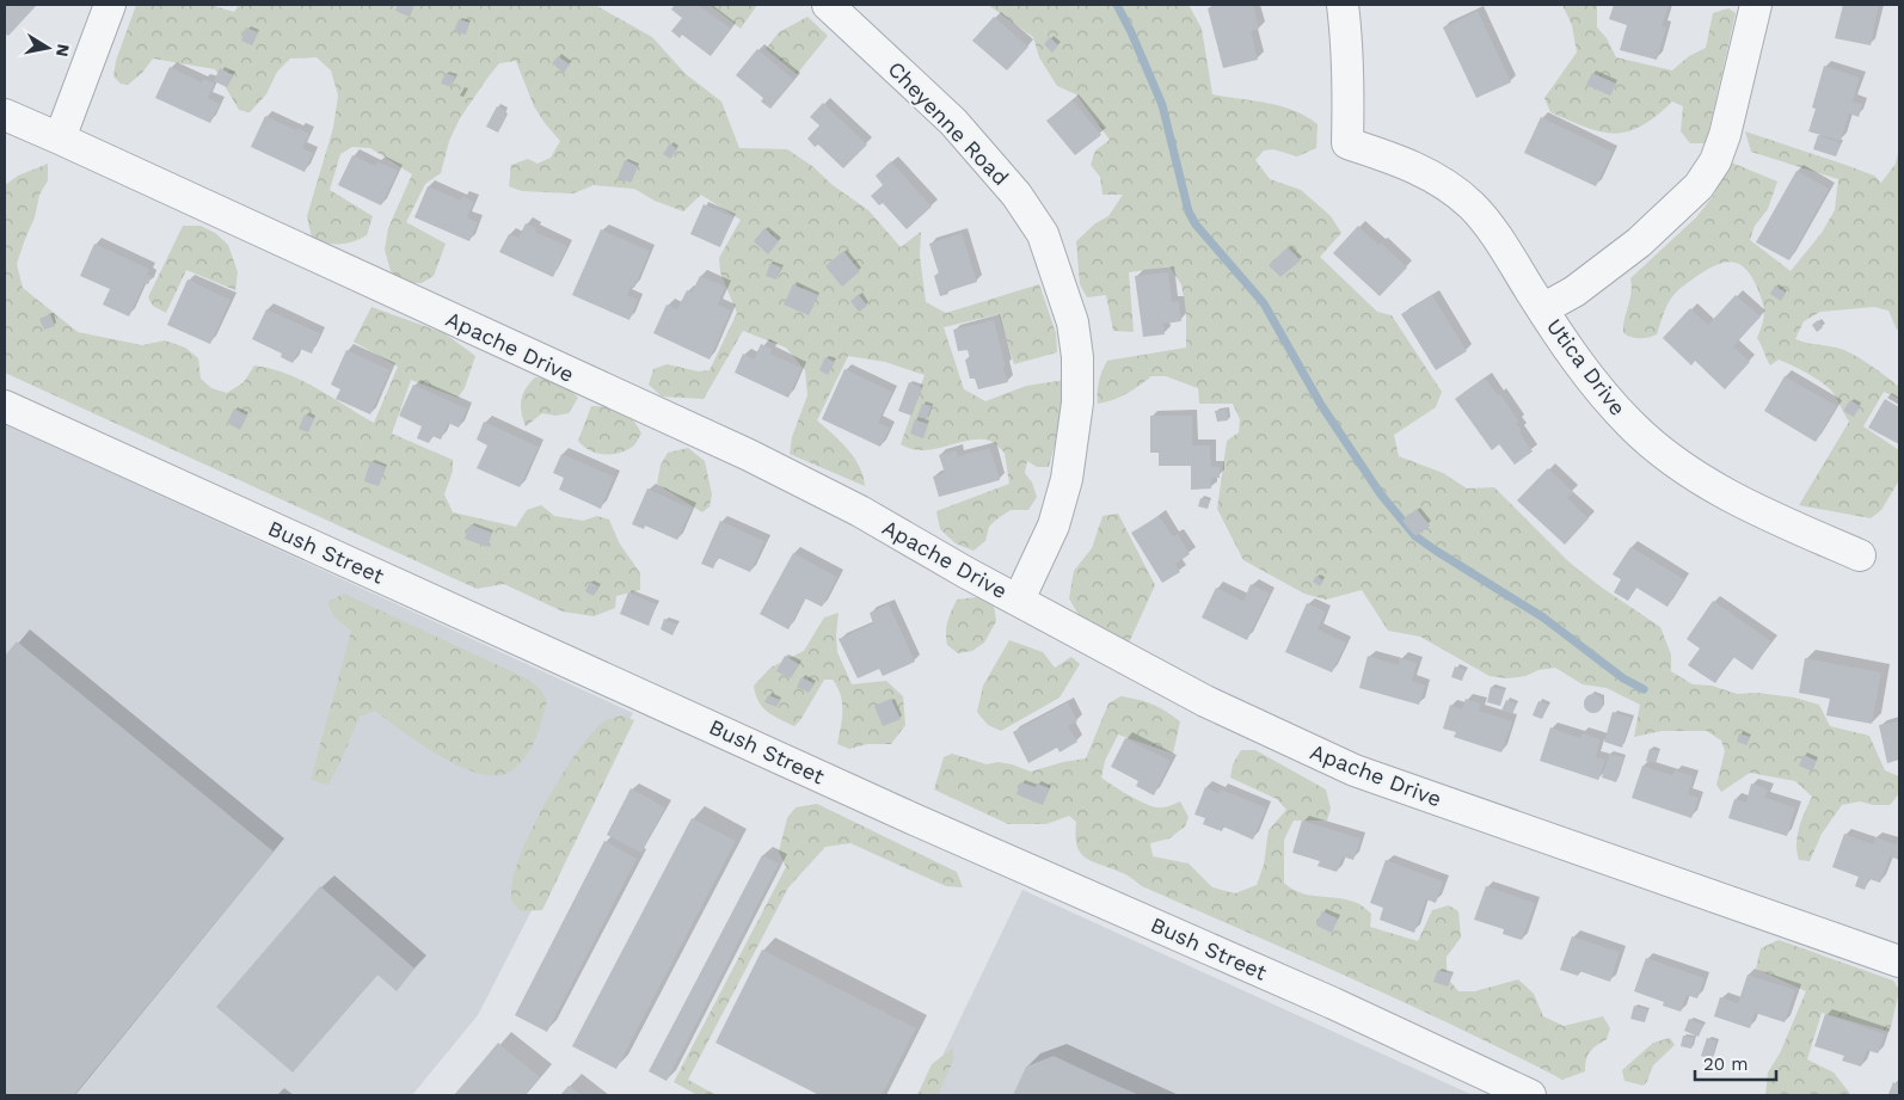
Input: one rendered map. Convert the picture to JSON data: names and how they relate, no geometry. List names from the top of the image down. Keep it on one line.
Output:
{"streets":{"street":["Cheyenne Road","Apache Drive","Utica Drive","Bush Street"]},"crossings":[["Cheyenne Road","Apache Drive"]],"scale_bar":"20 m","north":"right"}
